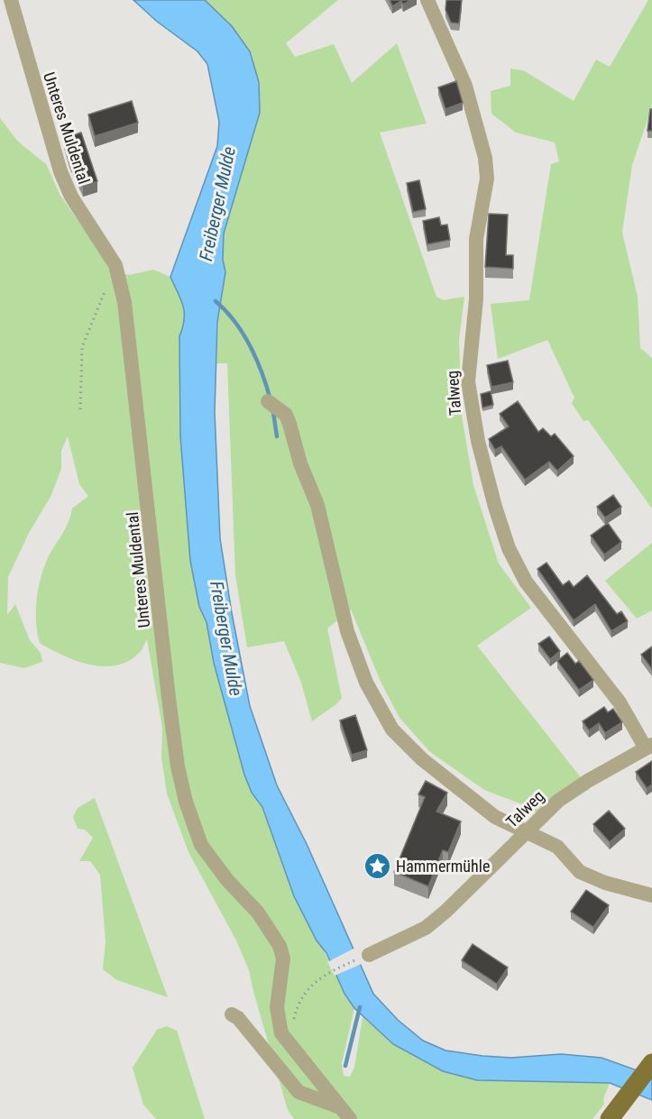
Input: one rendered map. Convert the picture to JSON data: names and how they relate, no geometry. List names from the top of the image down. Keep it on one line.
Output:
{"streets":{"street":["Unteres Muldental","Talweg"]},"water":["Freiberger Mulde"],"places":{"place":["Hammermühle"]}}
